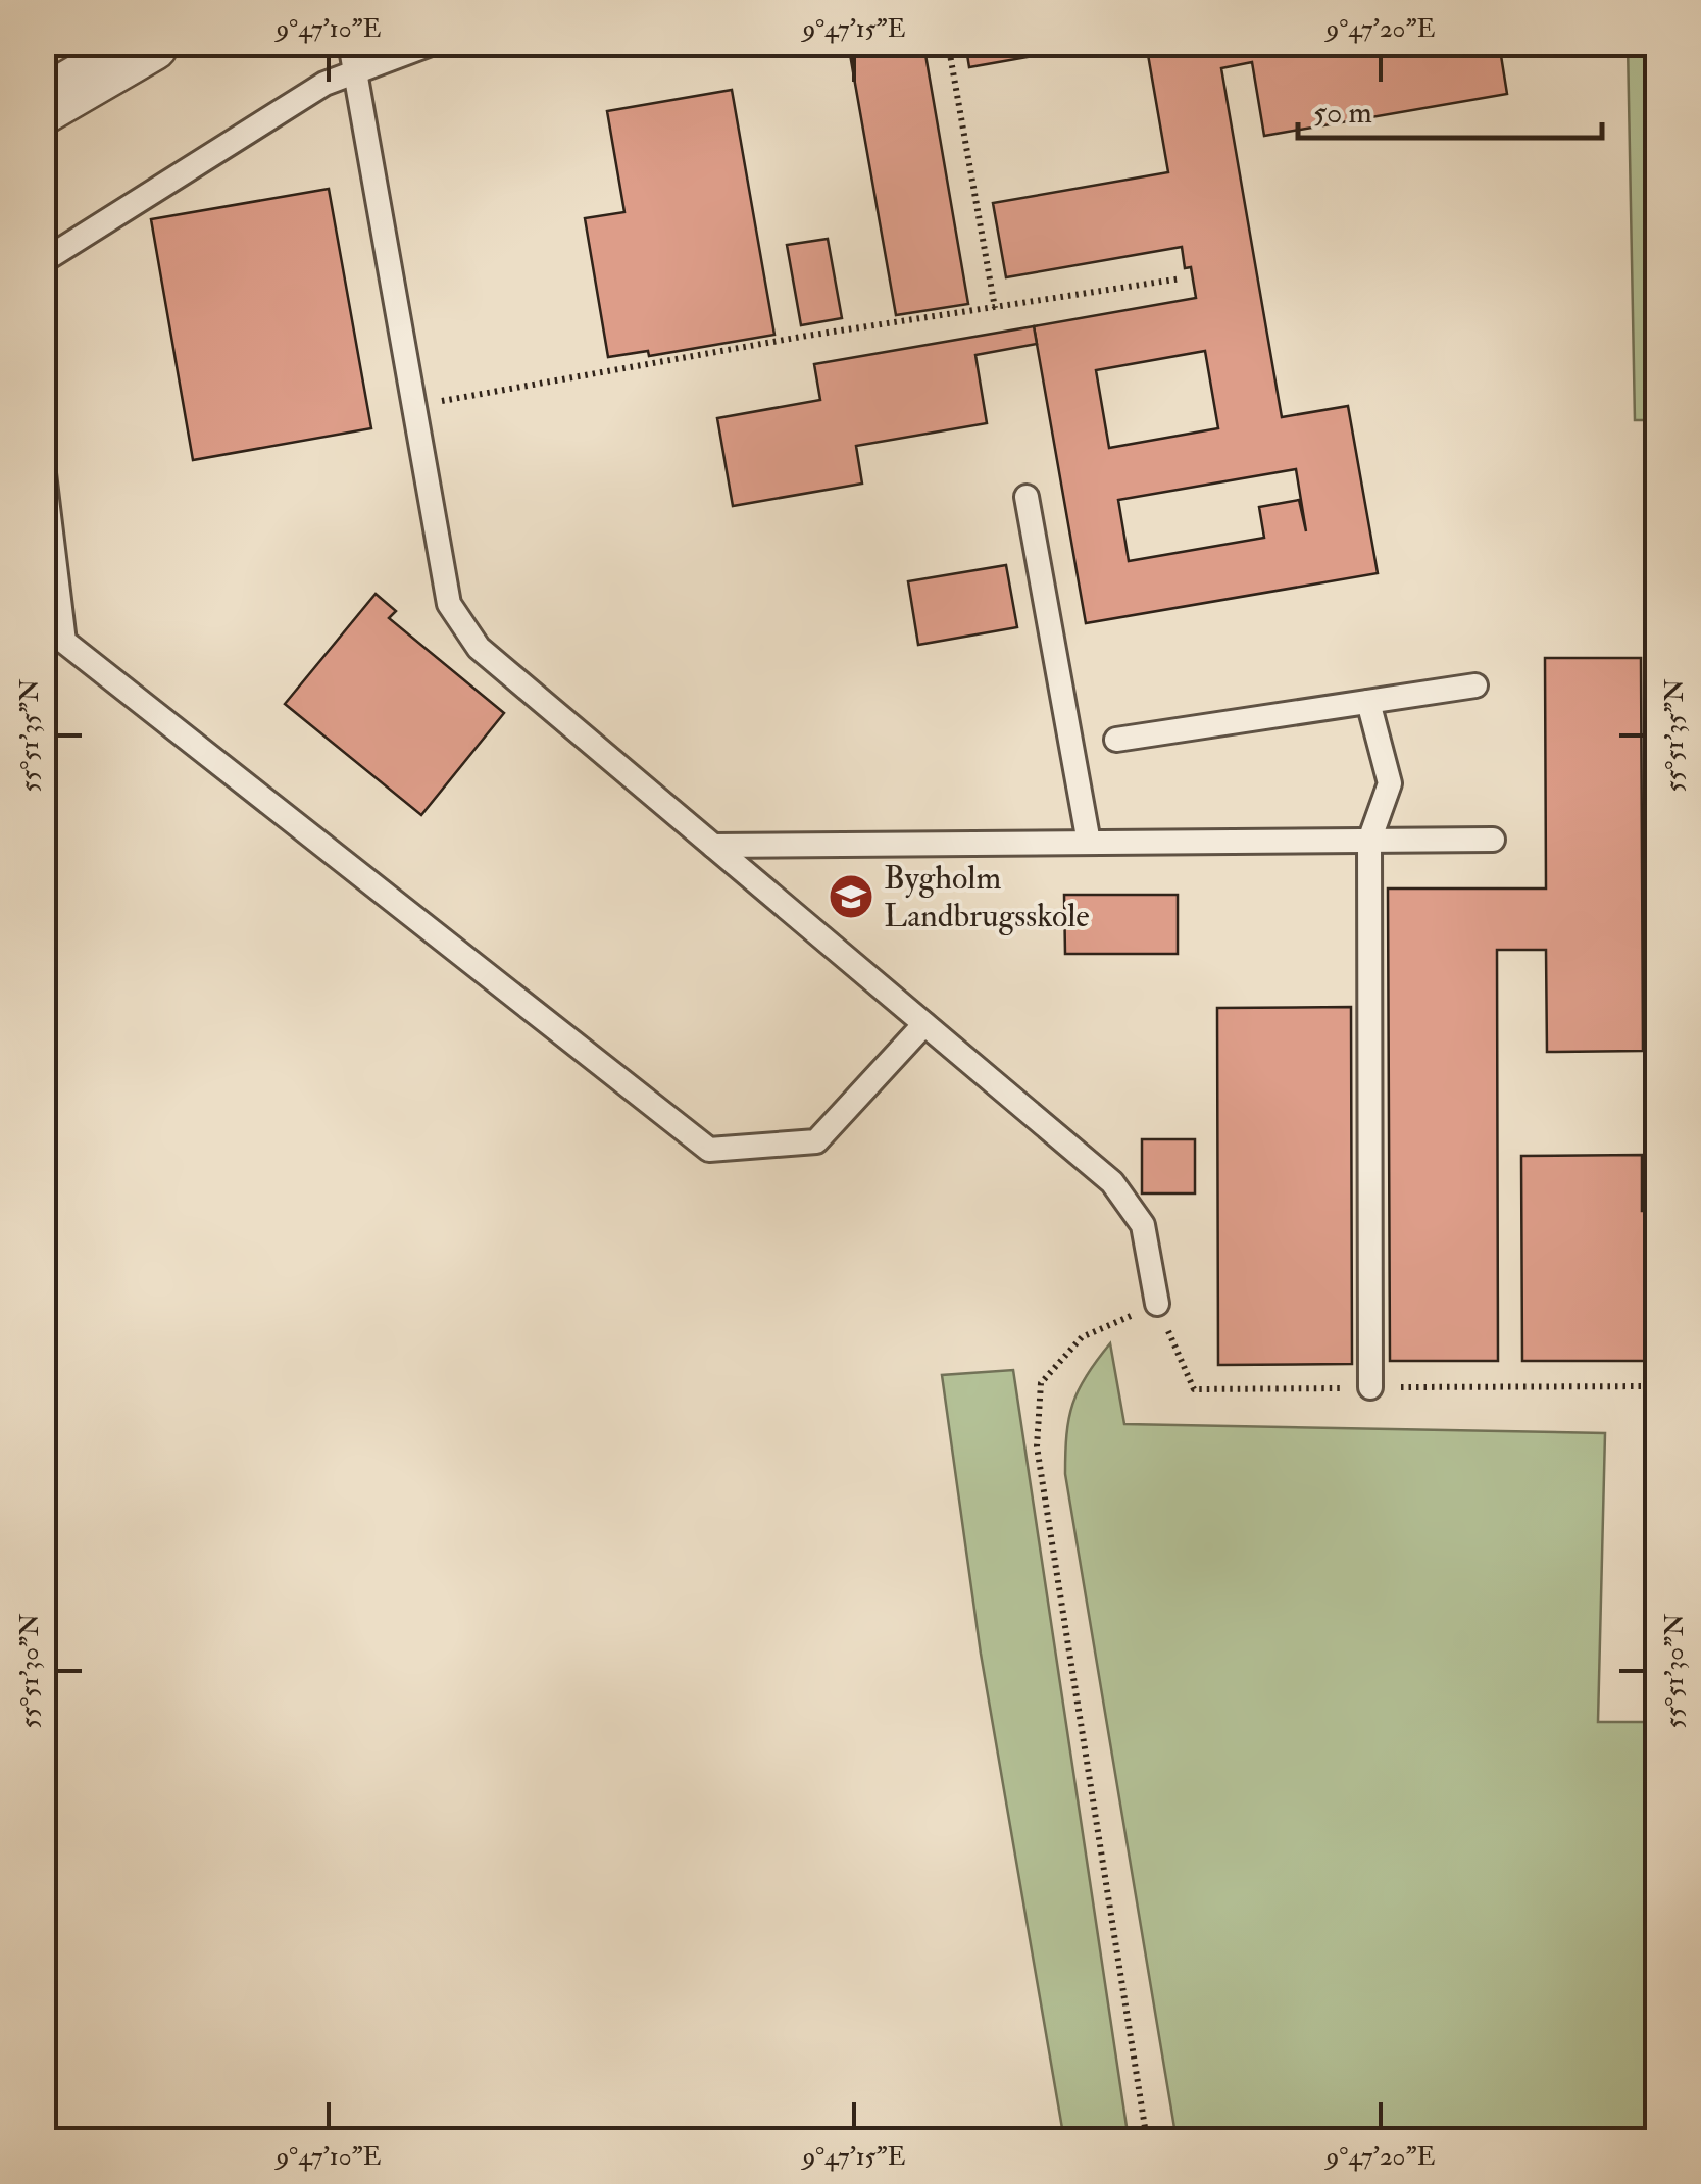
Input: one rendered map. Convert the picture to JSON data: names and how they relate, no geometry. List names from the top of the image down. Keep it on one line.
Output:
{"places":{"school or university":["Bygholm Landbrugsskole"]},"scale_bar":"50 m","coordinates":["9°47'10\"E","9°47'15\"E","9°47'20\"E","55°51'35\"N","55°51'30\"N"]}
